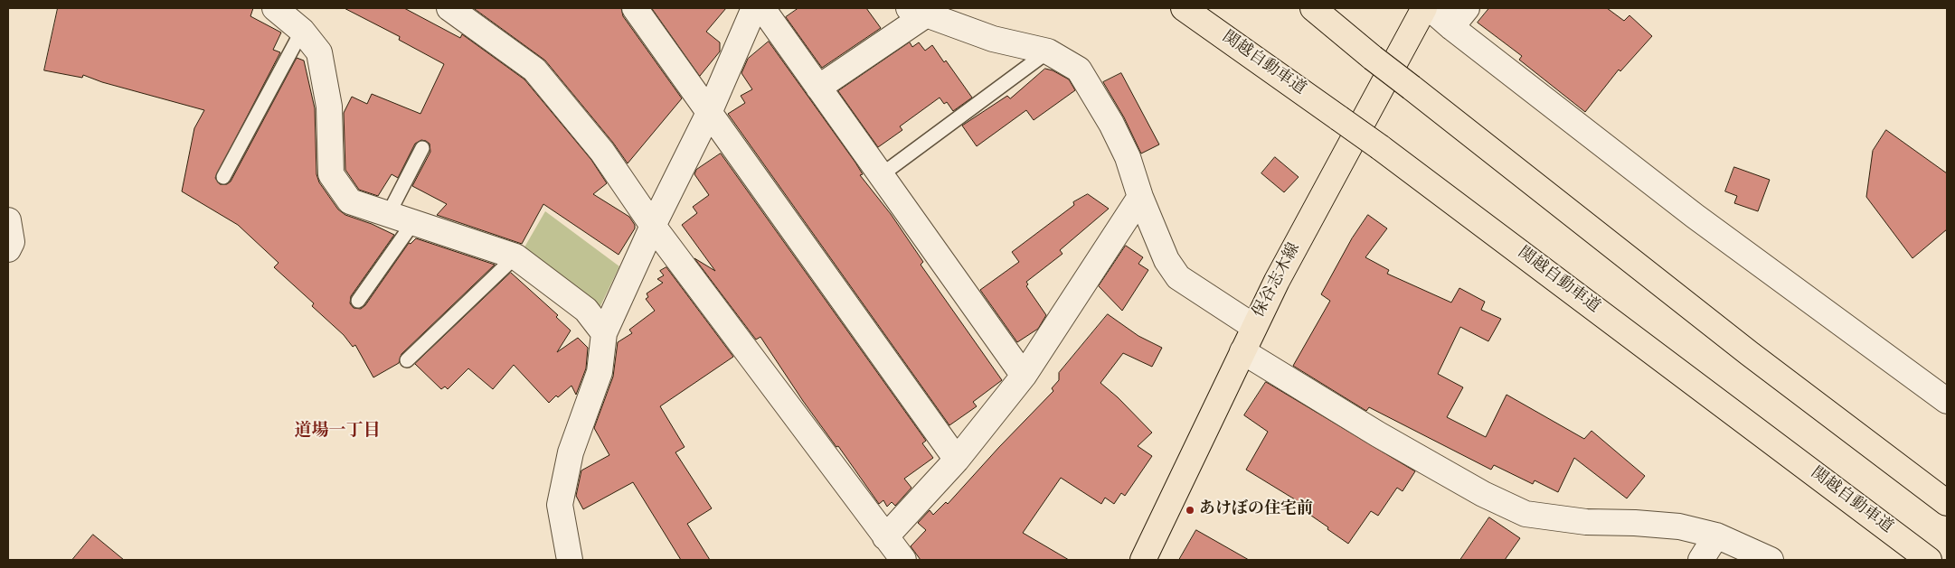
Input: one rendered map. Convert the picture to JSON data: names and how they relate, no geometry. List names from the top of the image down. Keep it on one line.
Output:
{"streets":{"main road":["関越自動車道","保谷志木線"]},"districts":["道場一丁目"],"places":["あけぼの住宅前"]}
